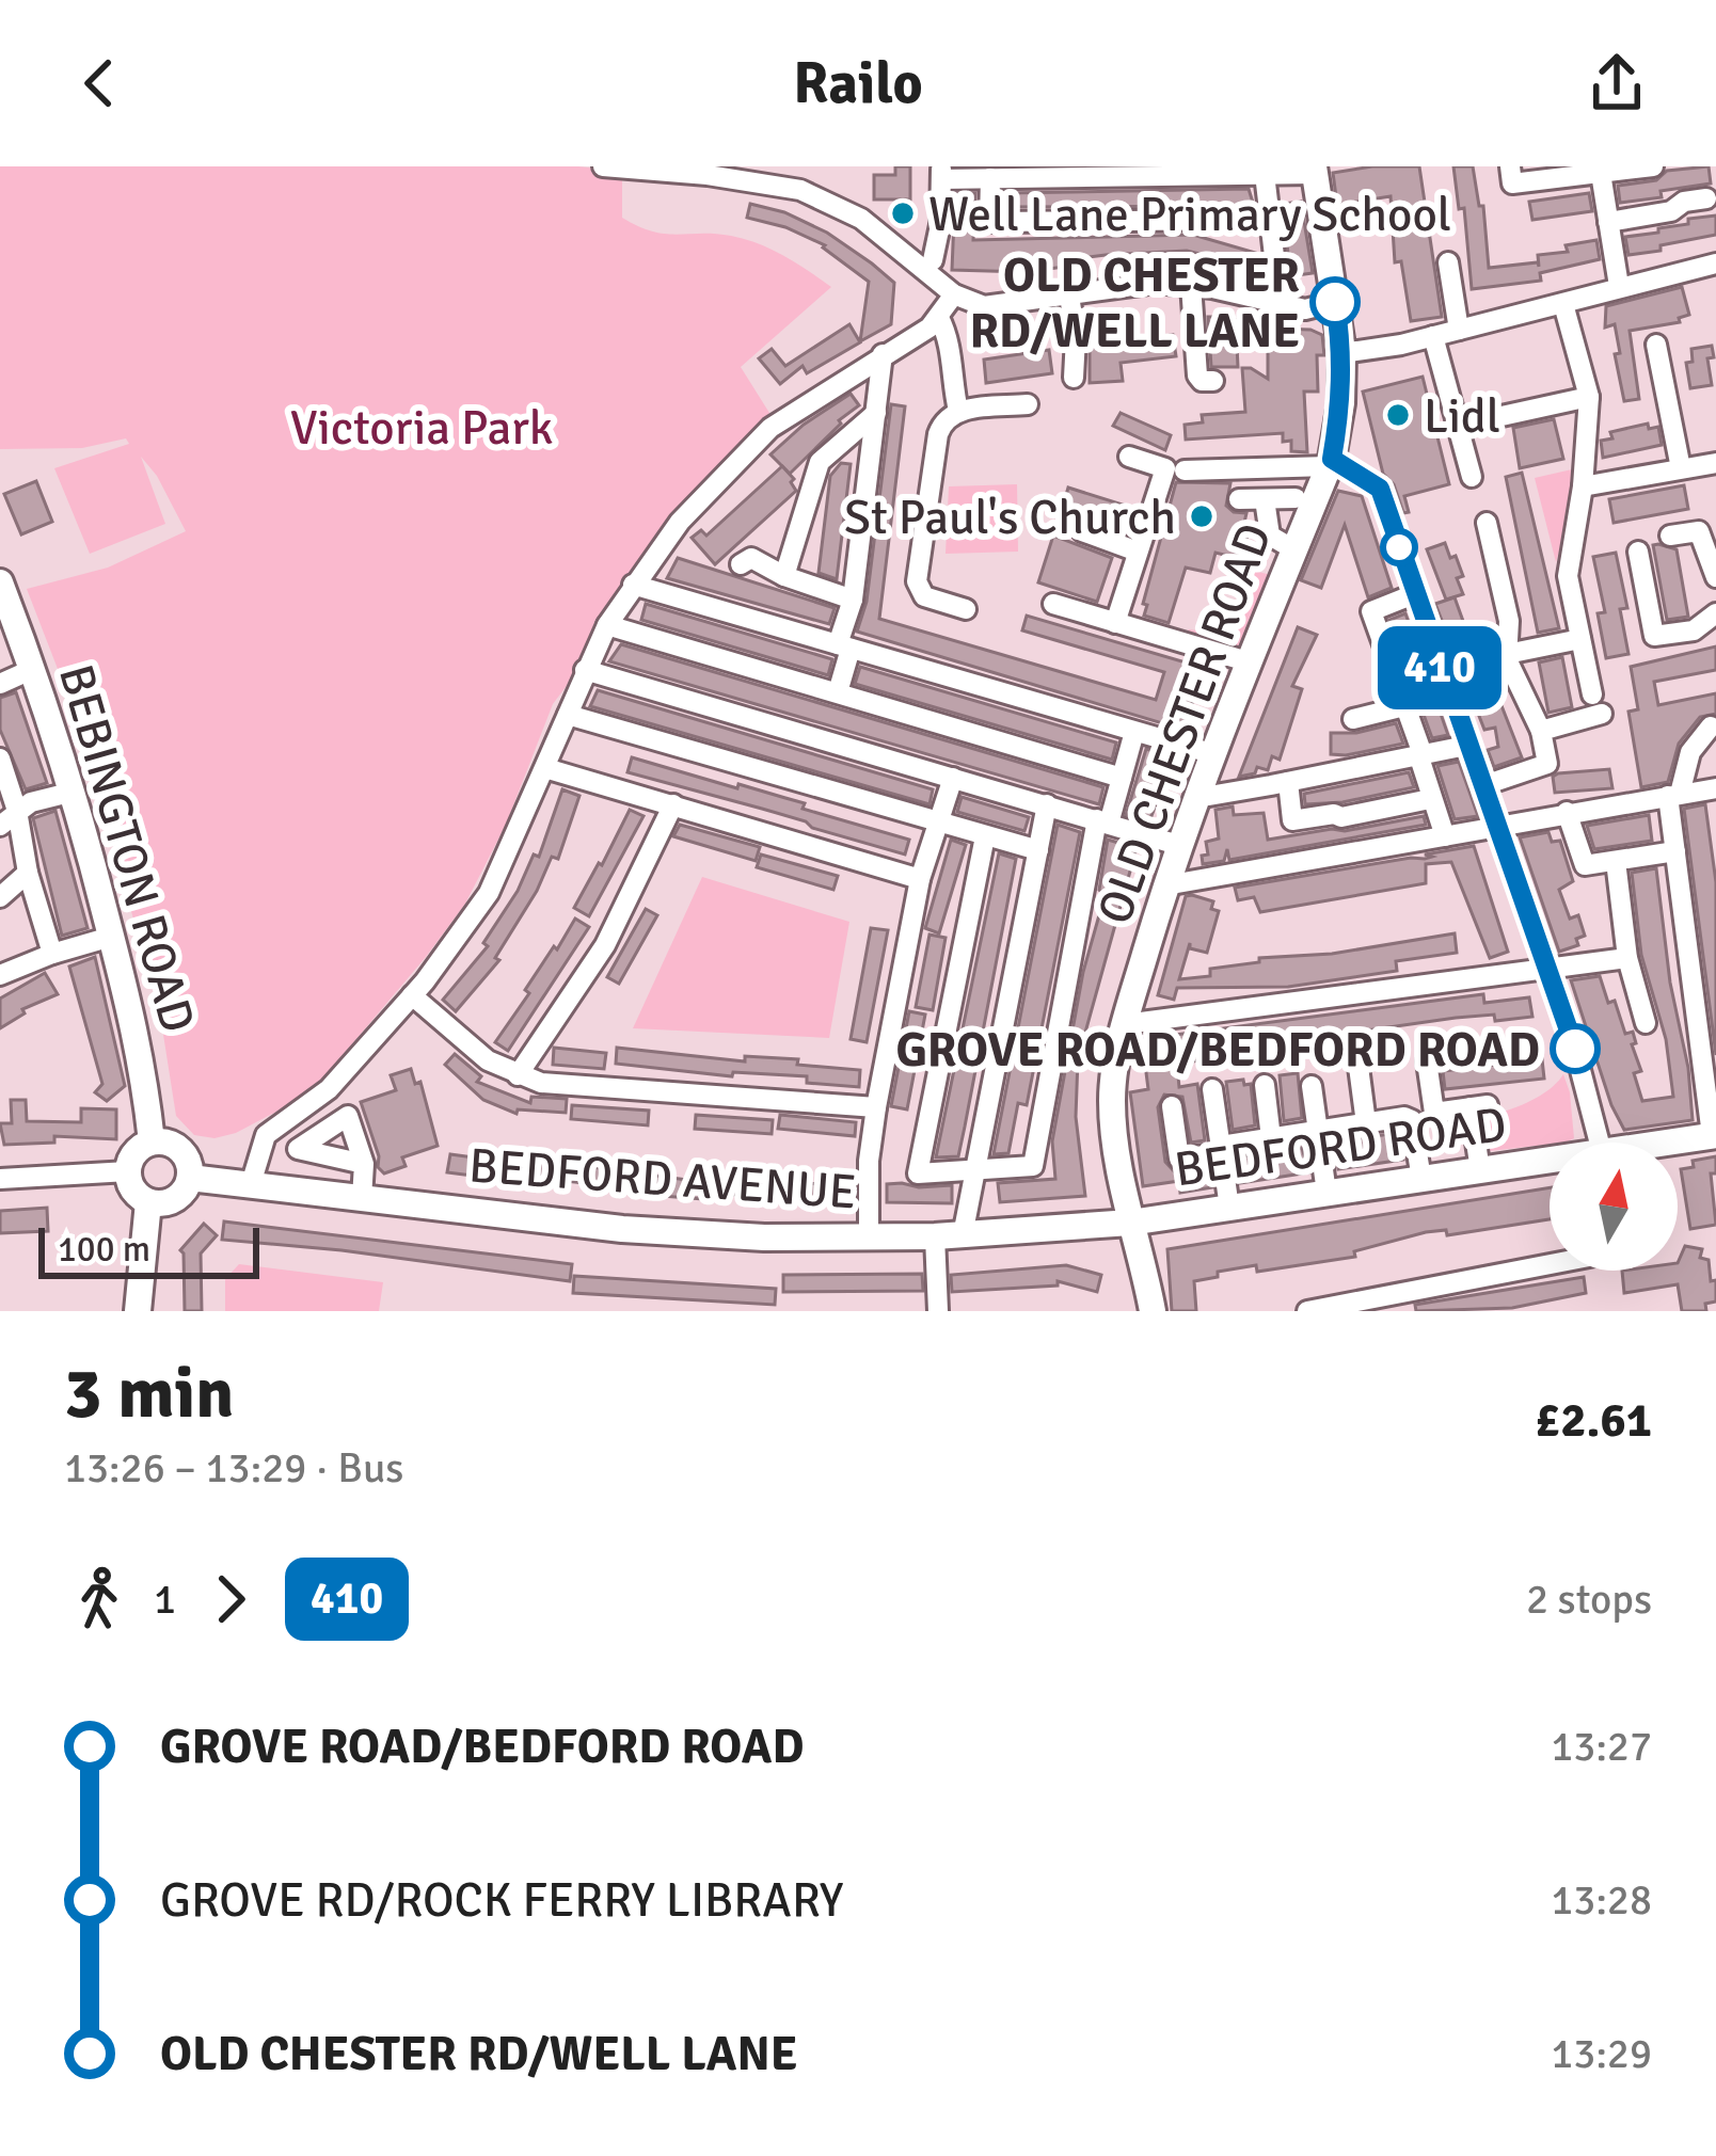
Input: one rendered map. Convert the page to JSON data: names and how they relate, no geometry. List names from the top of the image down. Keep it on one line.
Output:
{"streets":{"main road":["OLD CHESTER ROAD","BEBINGTON ROAD","BEDFORD ROAD","BEDFORD AVENUE"]},"crossings":[["OLD CHESTER ROAD","BEDFORD ROAD"],["OLD CHESTER ROAD","BEDFORD AVENUE"],["BEBINGTON ROAD","BEDFORD AVENUE"],["BEDFORD ROAD","BEDFORD AVENUE"]],"parks":["Victoria Park"],"places":["Well Lane Primary School","OLD CHESTER RD/WELL LANE","Lidl","St Paul's Church","GROVE ROAD/BEDFORD ROAD"],"lines":["bus line 410"],"scale_bar":"100 m","north":"top","page":{"header":"Railo","on_map":"410","scale":"100 m","heading":["3 min","13:26 – 13:29 · Bus","£2.61"],"legs":["1","410","2 stops"],"list":[{"name":"GROVE ROAD/BEDFORD ROAD","value":"13:27"},{"name":"GROVE RD/ROCK FERRY LIBRARY","value":"13:28"},{"name":"OLD CHESTER RD/WELL LANE","value":"13:29"}]}}
